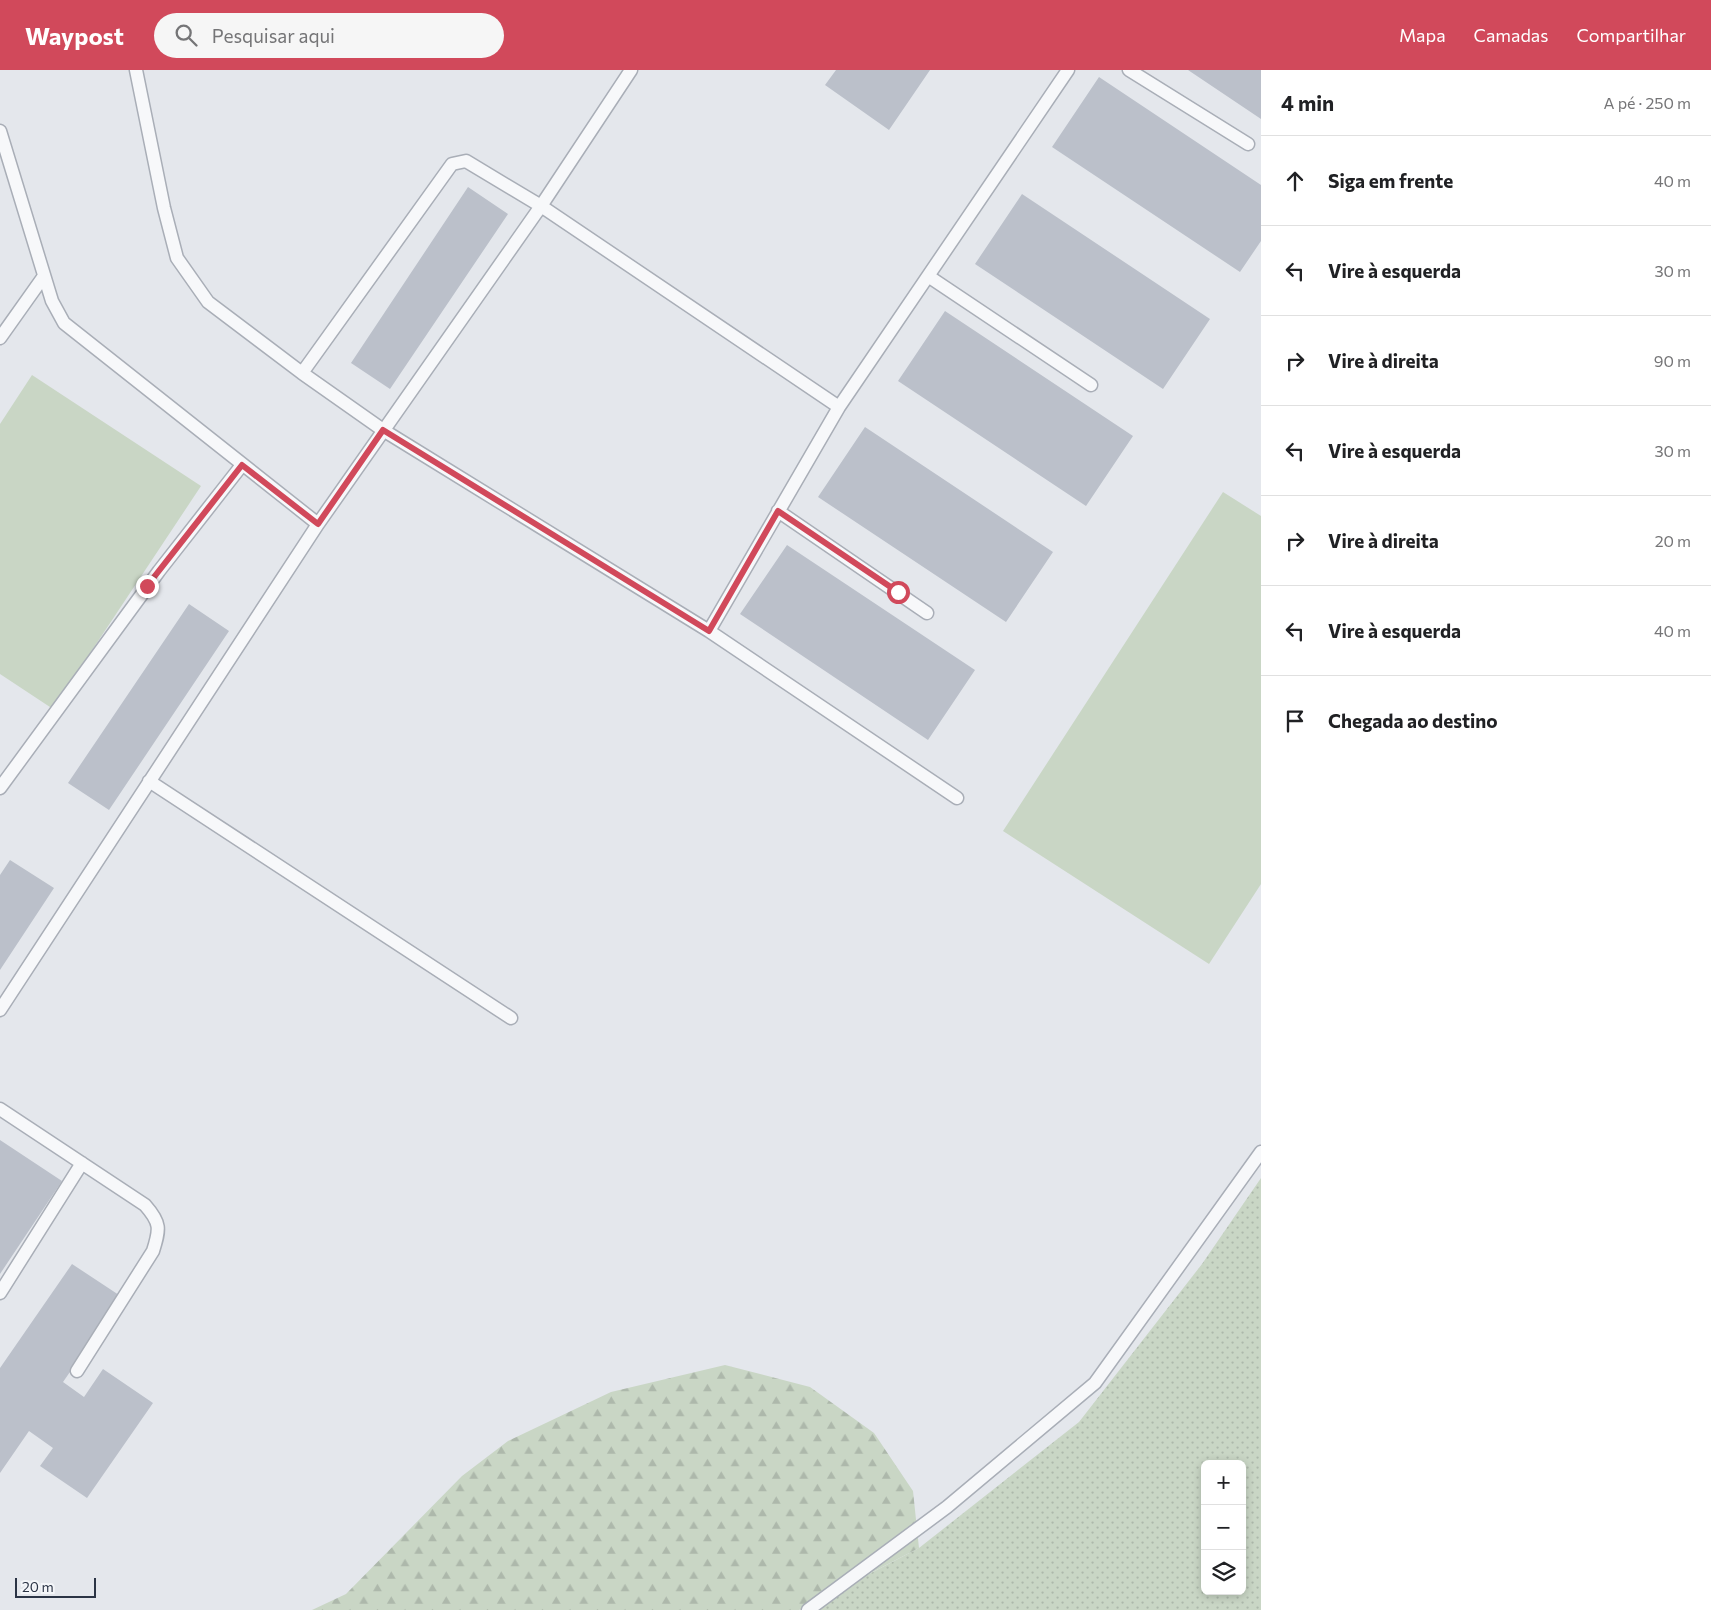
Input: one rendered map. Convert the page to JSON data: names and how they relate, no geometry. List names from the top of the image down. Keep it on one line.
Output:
{"scale_bar":"20 m","page":{"header":"Waypost","search":"Pesquisar aqui","nav":["Mapa","Camadas","Compartilhar"],"heading":["4 min","A pé · 250 m"],"list":[["Siga em frente","40 m"],["Vire à esquerda","30 m"],["Vire à direita","90 m"],["Vire à esquerda","30 m"],["Vire à direita","20 m"],["Vire à esquerda","40 m"],"Chegada ao destino"],"map_buttons":["+","−"],"scale":"20 m"}}
